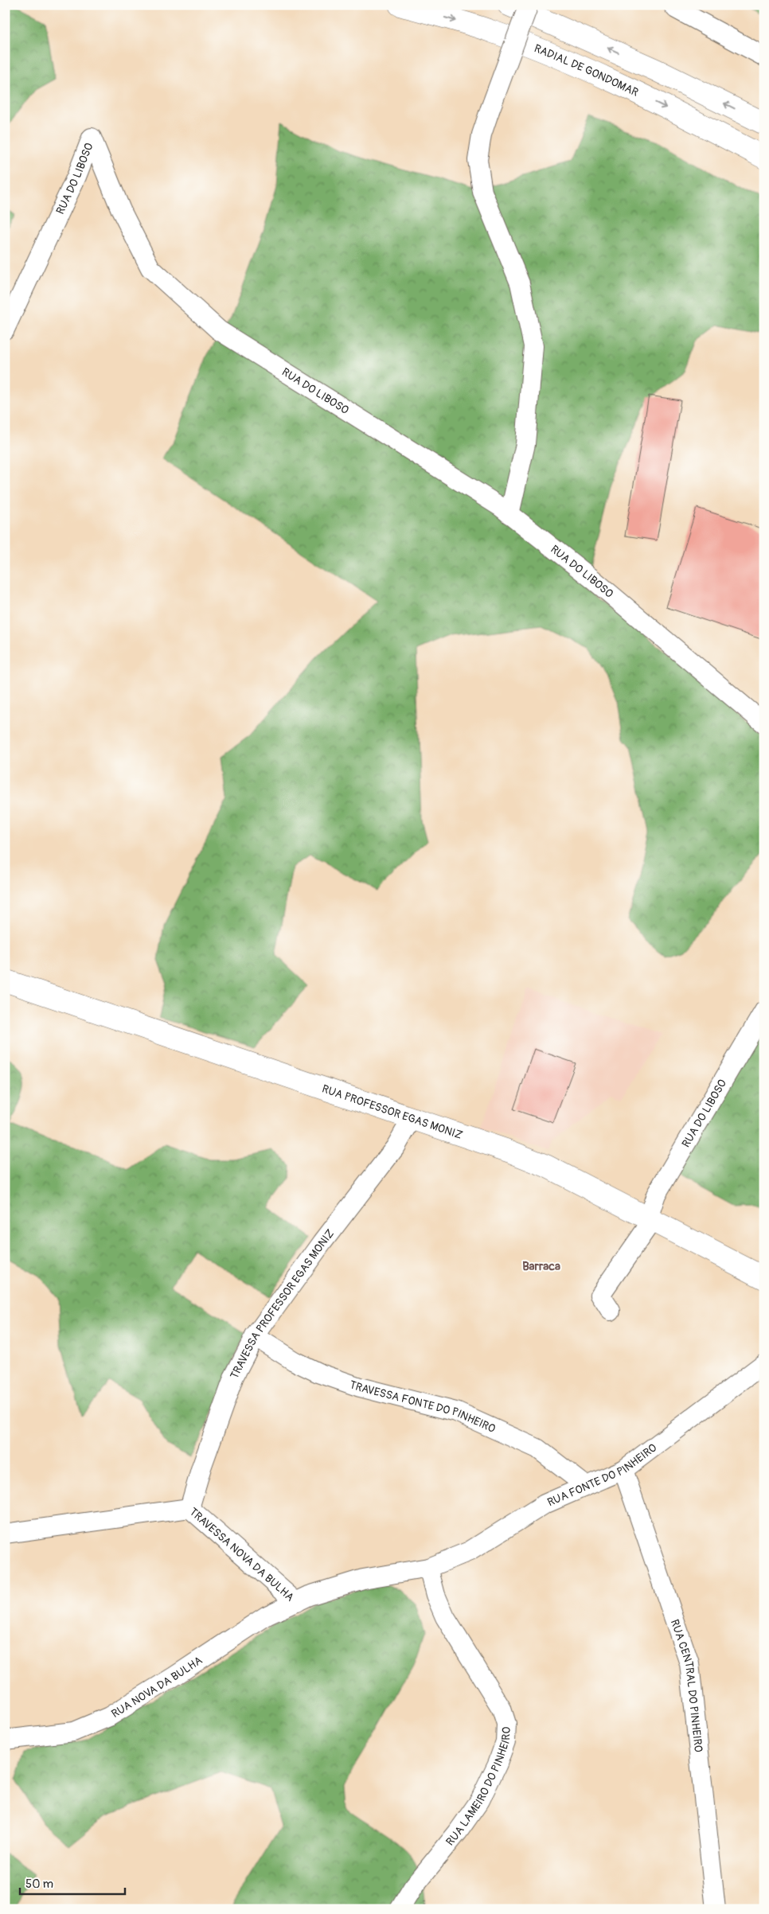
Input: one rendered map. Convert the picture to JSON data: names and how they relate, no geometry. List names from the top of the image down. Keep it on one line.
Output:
{"streets":{"main road":["RADIAL DE GONDOMAR","RUA PROFESSOR EGAS MONIZ"],"street":["RUA DO LIBOSO","TRAVESSA PROFESSOR EGAS MONIZ","TRAVESSA FONTE DO PINHEIRO","RUA FONTE DO PINHEIRO","TRAVESSA NOVA DA BULHA","RUA CENTRAL DO PINHEIRO","RUA NOVA DA BULHA","RUA LAMEIRO DO PINHEIRO"]},"crossings":[["RUA DO LIBOSO","RUA PROFESSOR EGAS MONIZ"],["RUA PROFESSOR EGAS MONIZ","TRAVESSA PROFESSOR EGAS MONIZ"],["TRAVESSA PROFESSOR EGAS MONIZ","TRAVESSA FONTE DO PINHEIRO"],["TRAVESSA PROFESSOR EGAS MONIZ","TRAVESSA NOVA DA BULHA"],["TRAVESSA FONTE DO PINHEIRO","RUA FONTE DO PINHEIRO"],["RUA FONTE DO PINHEIRO","TRAVESSA NOVA DA BULHA"],["RUA FONTE DO PINHEIRO","RUA CENTRAL DO PINHEIRO"],["RUA FONTE DO PINHEIRO","RUA LAMEIRO DO PINHEIRO"],["TRAVESSA NOVA DA BULHA","RUA NOVA DA BULHA"],["TRAVESSA NOVA DA BULHA","RUA LAMEIRO DO PINHEIRO"]],"districts":["Barraca"],"scale_bar":"50 m"}
